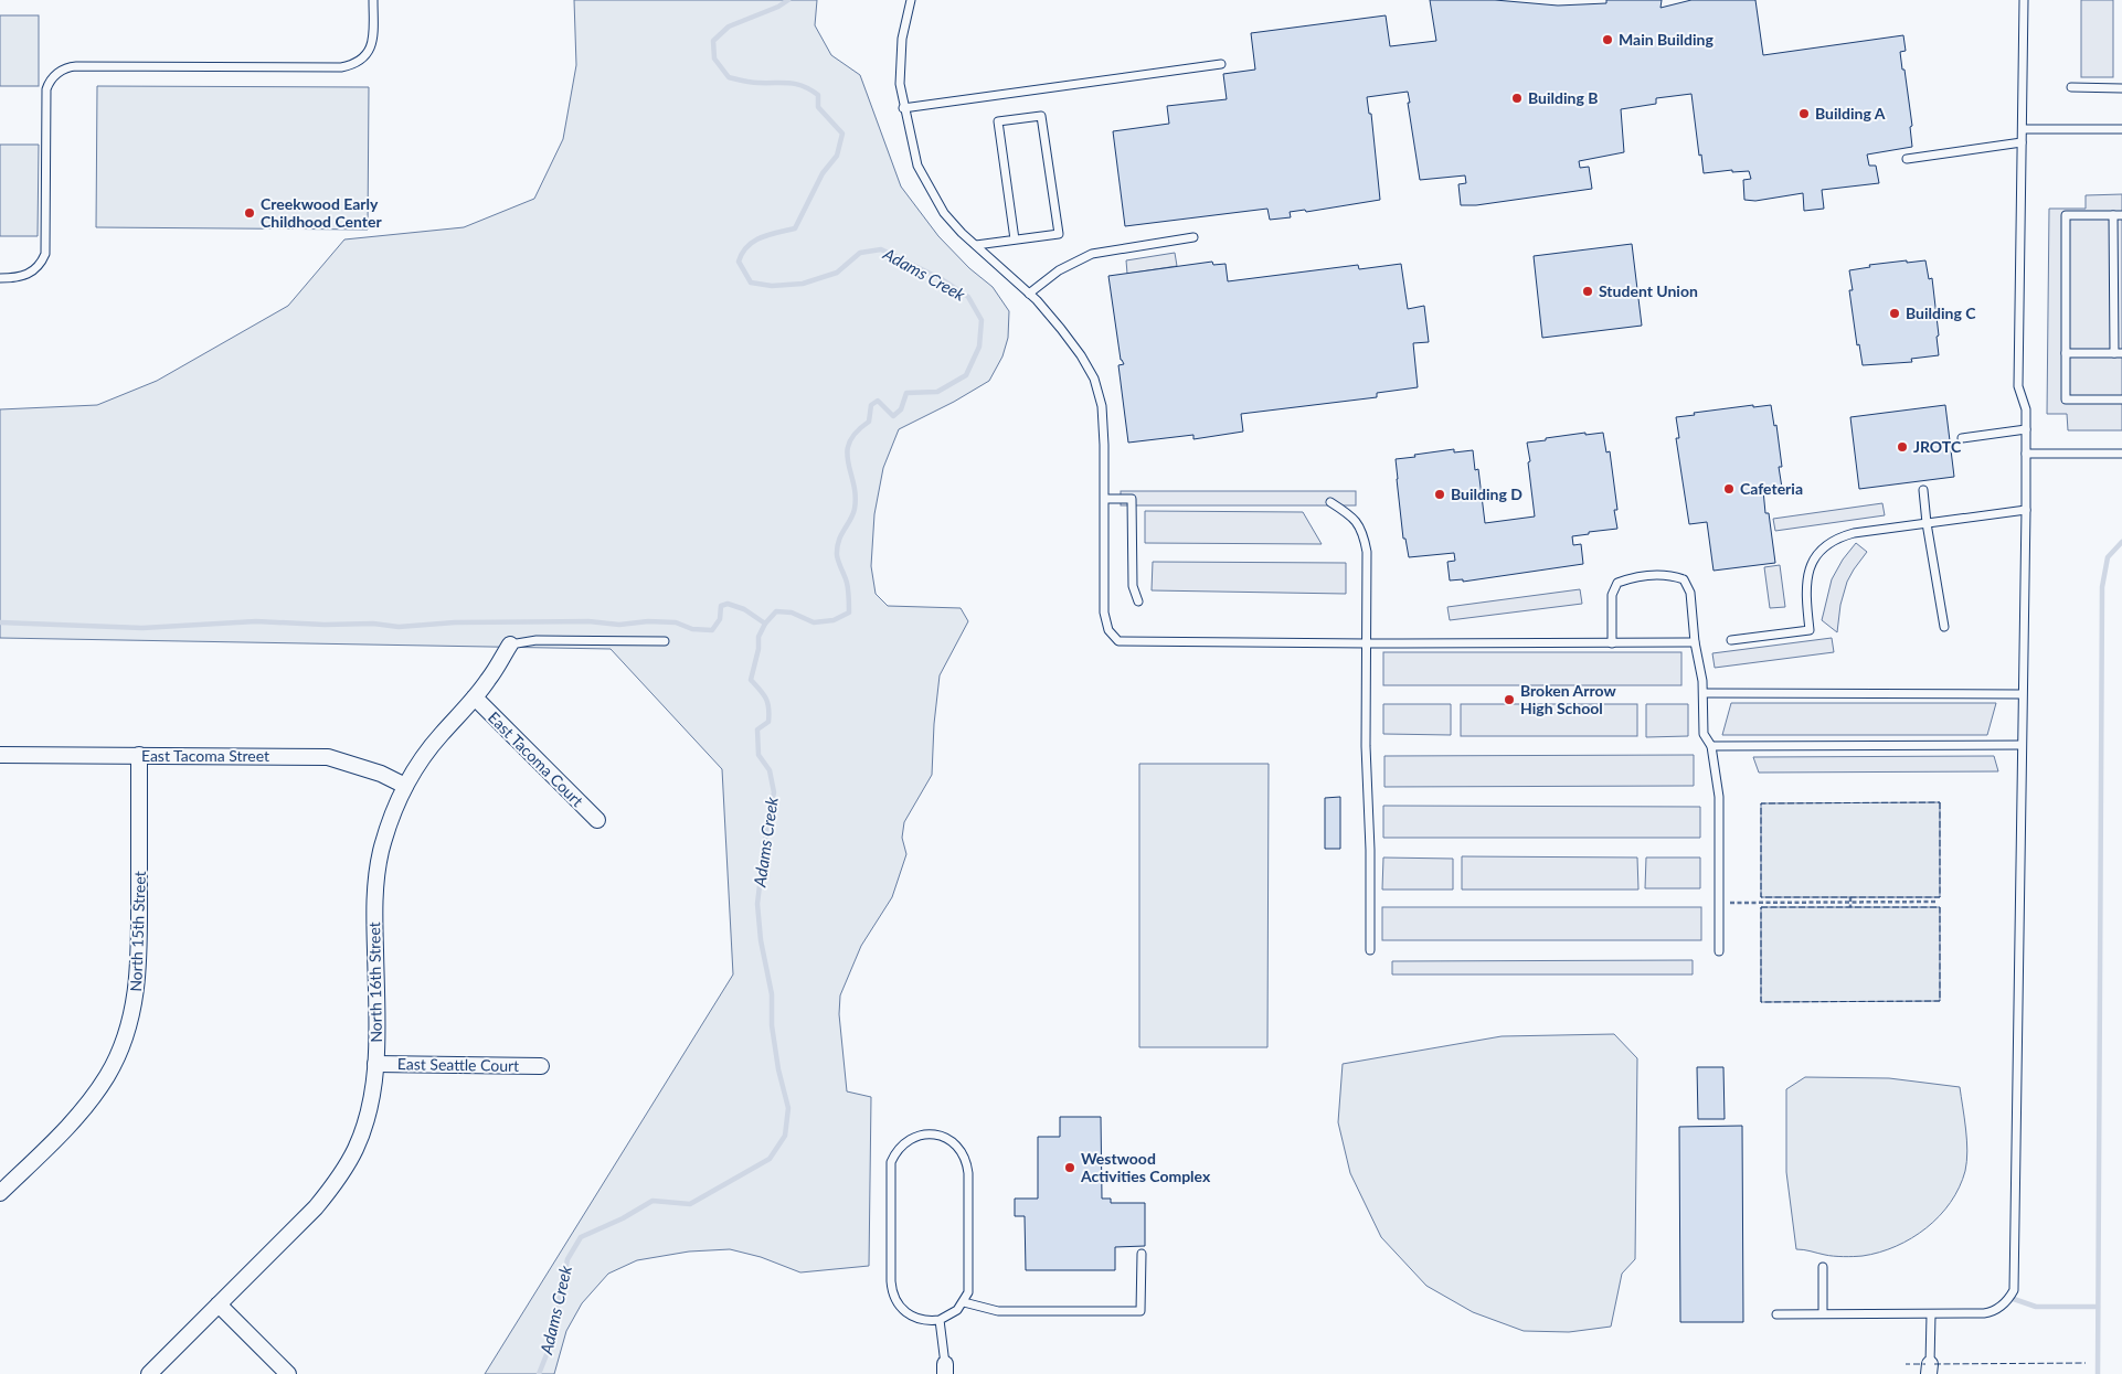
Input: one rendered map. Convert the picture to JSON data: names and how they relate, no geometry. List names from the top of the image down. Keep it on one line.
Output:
{"streets":{"street":["East Tacoma Street","East Tacoma Court","North 15th Street","North 16th Street","East Seattle Court"]},"crossings":[["East Tacoma Street","North 15th Street"],["East Tacoma Street","North 16th Street"],["East Tacoma Court","North 16th Street"],["North 16th Street","East Seattle Court"]],"water":["Adams Creek"],"places":["Main Building","Building B","Building A","Creekwood Early Childhood Center","Student Union","Building C","JROTC","Cafeteria","Building D","Broken Arrow High School","Westwood Activities Complex"]}
